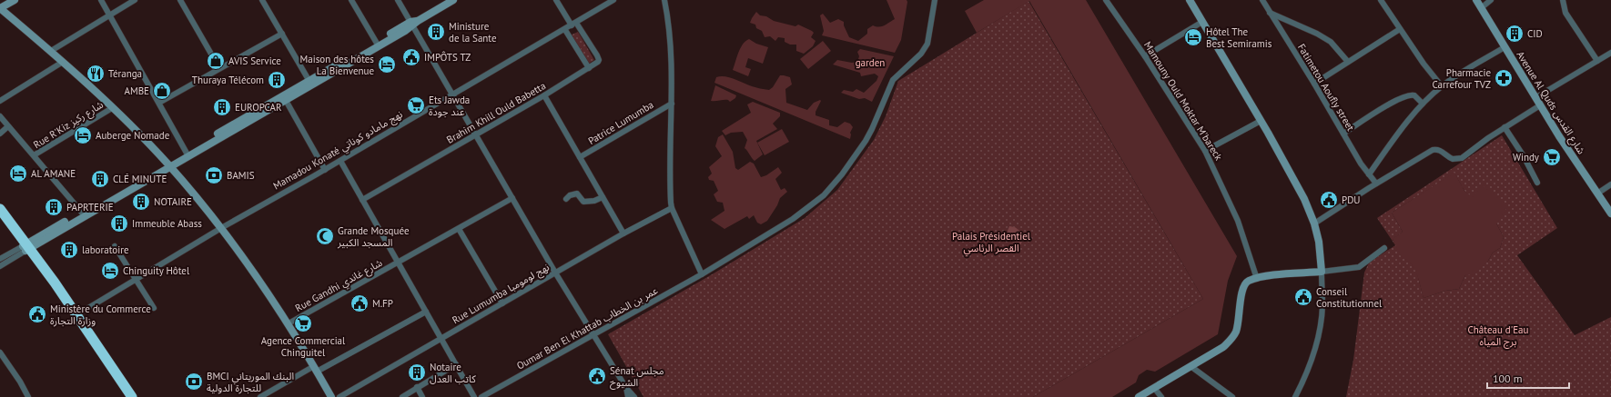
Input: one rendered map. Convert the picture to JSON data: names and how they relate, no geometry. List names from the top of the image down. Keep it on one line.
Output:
{"streets":{"street":["Fatimetou Aoufly street","Mamouny Ould Moktar M'bareck","Avenue Al Quds شارع القدس","Brahim Khill Ould Babetta","Patrice Lumumba","Rue R'Kiz شارع ركيز","Mamadou Konaté نهج مامادو كوناتي","Rue Gandhi شارع غاندي","Rue Lumumba نهج لومومبا","Oumar Ben El Khattab عمر بن الخطاب"]},"crossings":[["Brahim Khill Ould Babetta","Mamadou Konaté نهج مامادو كوناتي"]],"parks":["garden","Palais Présidentiel القصر الرئاسي","Château d'Eau برج المياه"],"places":{"building":["Ministure de la Sante","CID","Thuraya Télécom","EUROPCAR","CLÉ MINUTE","NOTAIRE","PAPRTERIE","Immeuble Abass","laboratoire","Notaire كاتب العدل"],"hotel":["Hôtel The Best Semiramis","Maison des hôtes La Bienvenue","Auberge Nomade","AL AMANE","Chinguity Hôtel"],"public building":["IMPÔTS TZ","PDU","Conseil Constitutionnel","M.FP","Ministère du Commerce وزارة التجارة","Sénat مجلس الشيوخ"],"shop":["AVIS Service","AMBE"],"restaurant":["Téranga"],"pharmacy":["Pharmacie Carrefour TVZ"],"supermarket":["Ets Jawda عند جودة","Windy","Agence Commercial Chinguitel"],"bank":["BAMIS","BMCI البنك الموريتاني للتجارة الدولية"],"mosque":["Grande Mosquée المسجد الكبير"]},"scale_bar":"100 m"}
